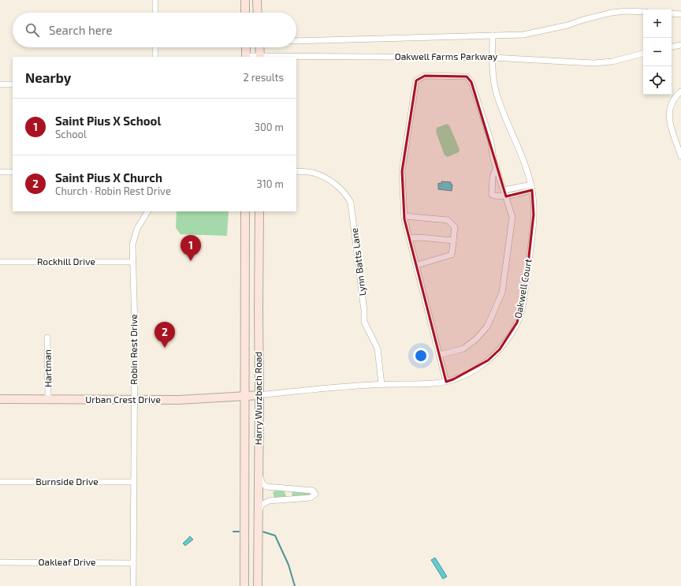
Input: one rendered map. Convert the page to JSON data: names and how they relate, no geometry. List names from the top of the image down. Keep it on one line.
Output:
{"streets":{"main road":["Harry Wurzbach Road","Urban Crest Drive"],"street":["Oakwell Farms Parkway","Rockhill Drive","Lynn Batts Lane","Oakwell Court","Robin Rest Drive","Hartman","Burnside Drive","Oakleaf Drive"]},"crossings":[["Oakwell Farms Parkway","Oakwell Court"],["Rockhill Drive","Robin Rest Drive"],["Lynn Batts Lane","Oakwell Court"],["Oakwell Court","Harry Wurzbach Road"],["Oakwell Court","Urban Crest Drive"],["Robin Rest Drive","Urban Crest Drive"],["Robin Rest Drive","Burnside Drive"],["Robin Rest Drive","Oakleaf Drive"],["Hartman","Urban Crest Drive"],["Harry Wurzbach Road","Urban Crest Drive"]],"page":{"map_buttons":["+","−"],"search":"Search here","heading":["Nearby","2 results"],"list":[{"mark":"1","name":"Saint Pius X School","note":"School","value":"300 m"},{"mark":"2","name":"Saint Pius X Church","note":"Church · Robin Rest Drive","value":"310 m"}],"pins":["1","2"]}}
